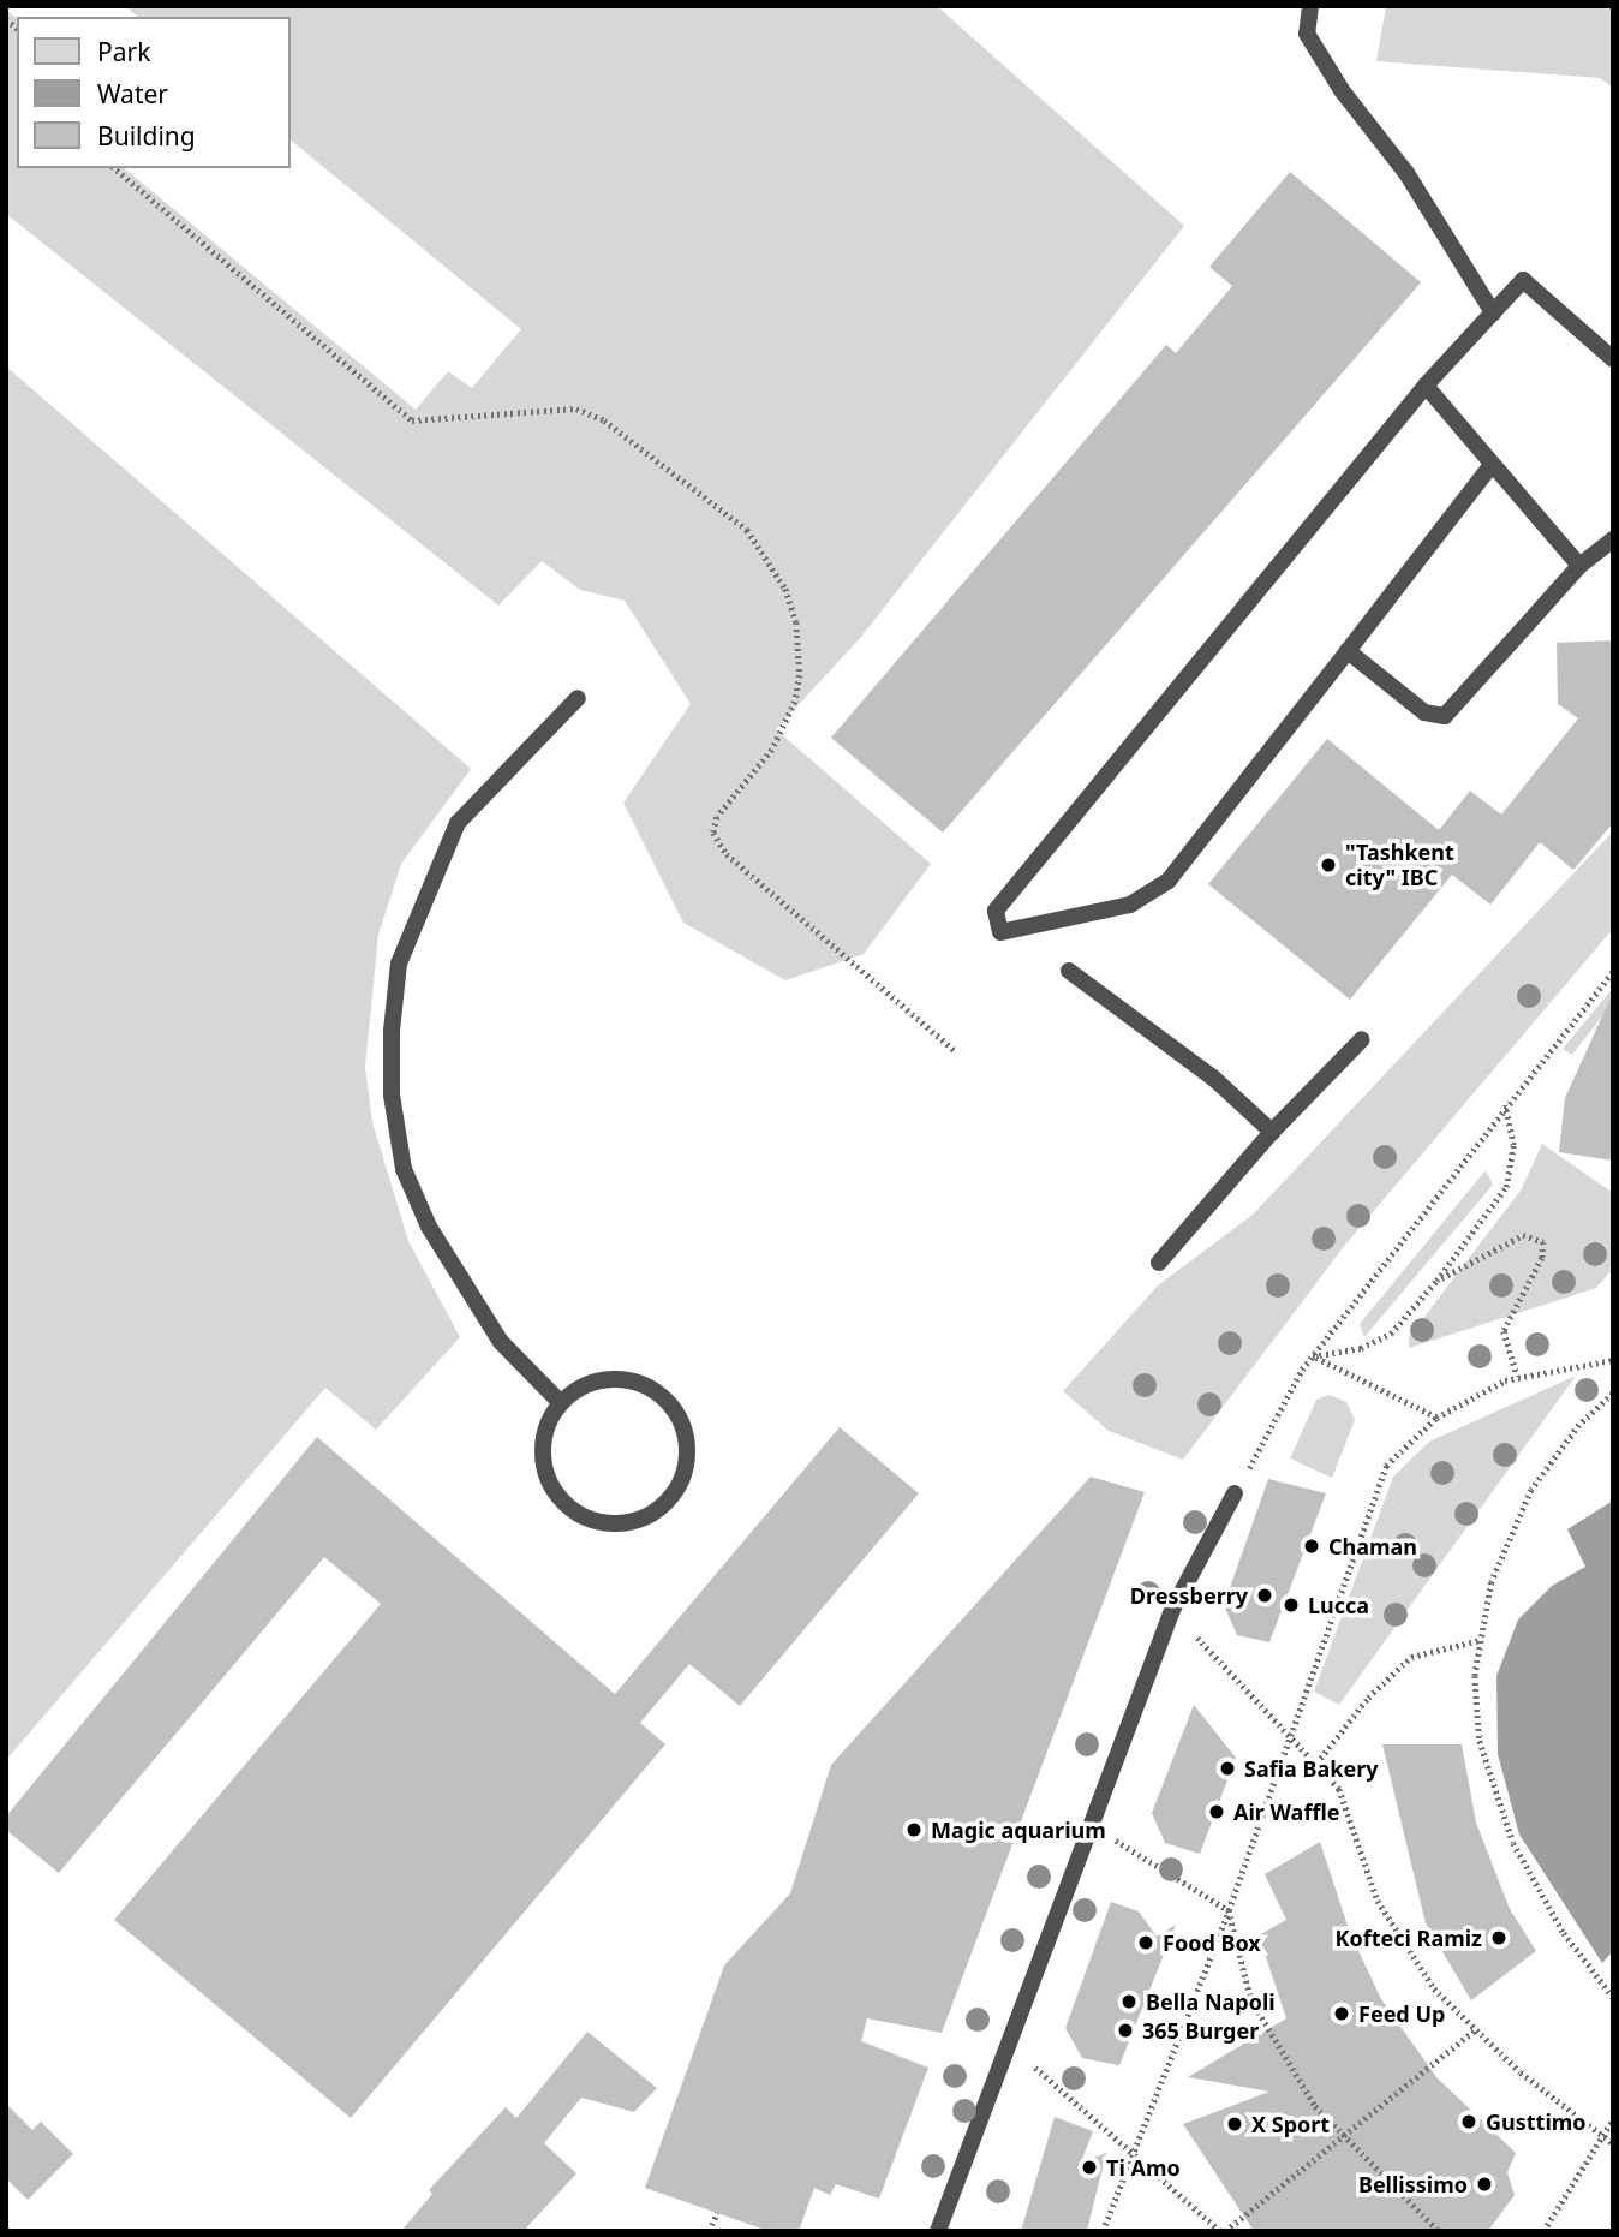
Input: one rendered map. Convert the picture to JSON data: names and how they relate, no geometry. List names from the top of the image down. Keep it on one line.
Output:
{"places":["\"Tashkent city\" IBC","Chaman","Dressberry","Lucca","Safia Bakery","Air Waffle","Magic aquarium","Kofteci Ramiz","Food Box","Bella Napoli","Feed Up","365 Burger","Gusttimo","X Sport","Ti Amo","Bellissimo"],"legend":["Park","Water","Building"]}
